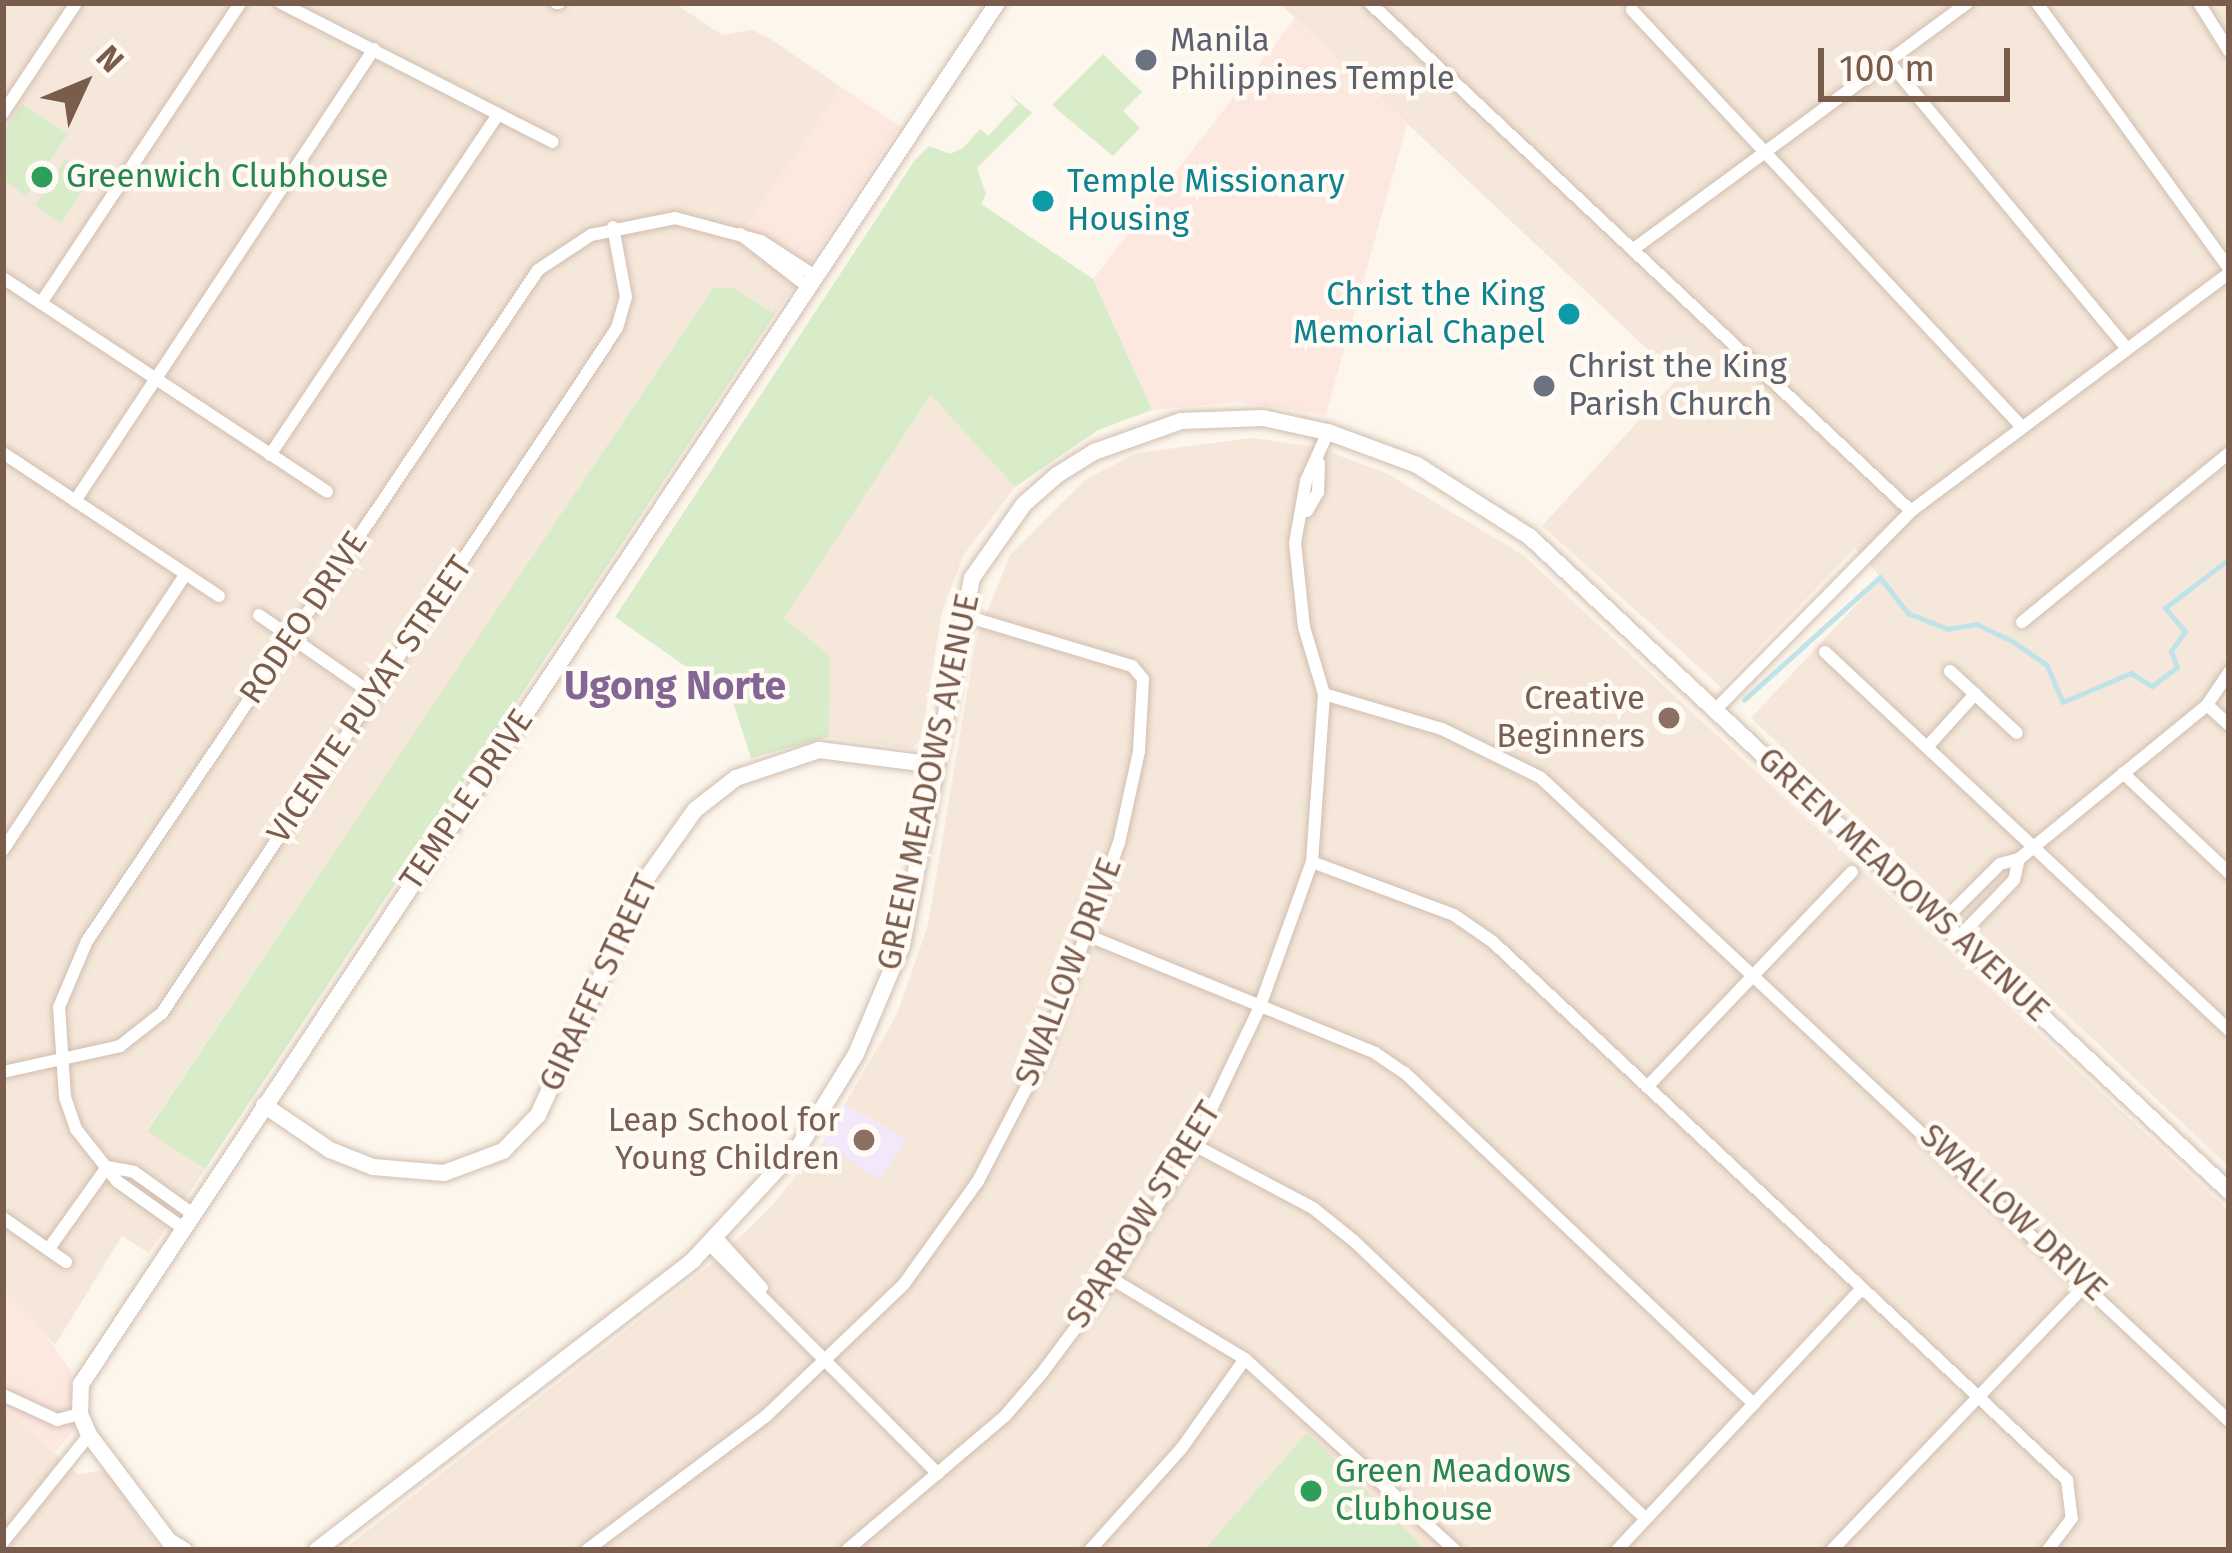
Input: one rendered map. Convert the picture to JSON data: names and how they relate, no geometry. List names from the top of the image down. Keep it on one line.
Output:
{"streets":{"street":["RODEO DRIVE","VICENTE PUYAT STREET","GREEN MEADOWS AVENUE","TEMPLE DRIVE","SWALLOW DRIVE","GIRAFFE STREET","SPARROW STREET"]},"crossings":[["RODEO DRIVE","VICENTE PUYAT STREET"],["RODEO DRIVE","TEMPLE DRIVE"],["GREEN MEADOWS AVENUE","GIRAFFE STREET"],["GREEN MEADOWS AVENUE","SPARROW STREET"],["TEMPLE DRIVE","GIRAFFE STREET"],["SWALLOW DRIVE","SPARROW STREET"]],"districts":["Ugong Norte"],"places":["Manila Philippines Temple","Greenwich Clubhouse","Temple Missionary Housing","Christ the King Memorial Chapel","Christ the King Parish Church","Creative Beginners","Leap School for Young Children","Green Meadows Clubhouse"],"scale_bar":"100 m","north":"top right"}
